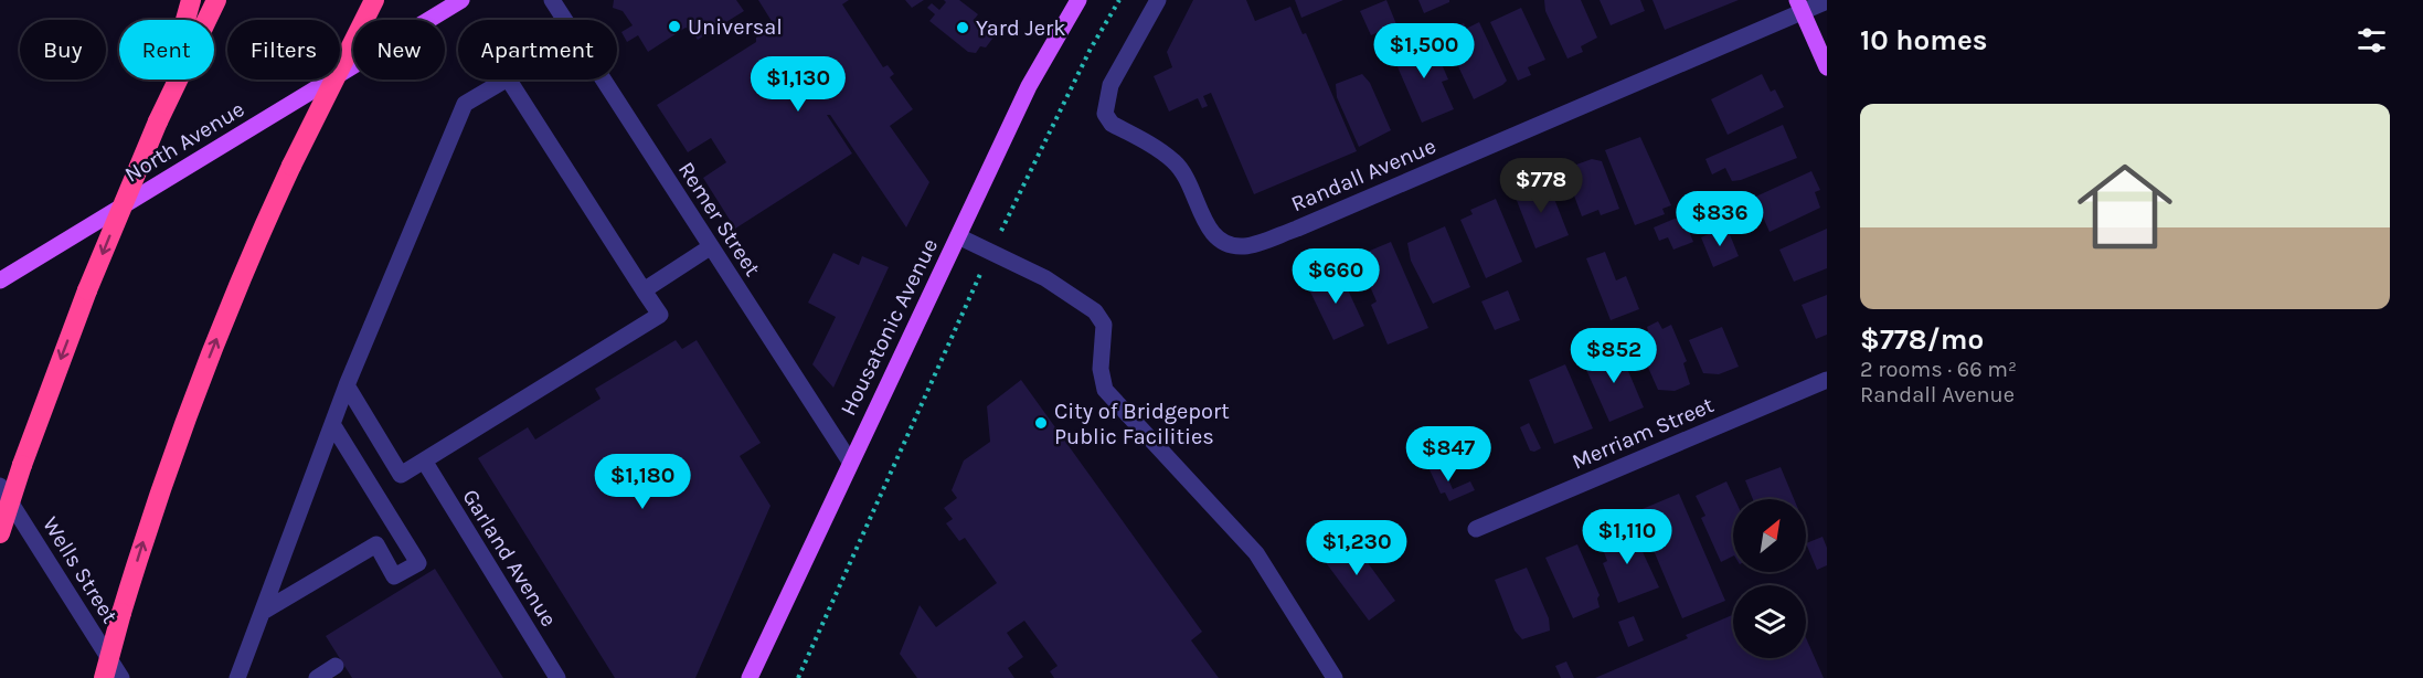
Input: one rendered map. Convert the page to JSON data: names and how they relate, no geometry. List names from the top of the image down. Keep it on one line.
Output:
{"streets":{"main road":["North Avenue","Housatonic Avenue"],"street":["Randall Avenue","Remer Street","Merriam Street","Garland Avenue","Wells Street"]},"crossings":[["Remer Street","Housatonic Avenue"]],"places":["Universal","Yard Jerk","City of Bridgeport Public Facilities"],"north":"top right","page":{"heading":"10 homes","chip":["Buy","Rent","Filters","New","Apartment"],"price":["$1,500","$1,130","$778","$836","$660","$852","$847","$1,180","$1,110","$1,230"],"list":[{"name":"$778/mo","note":"2 rooms · 66 m² · Randall Avenue"}]}}
